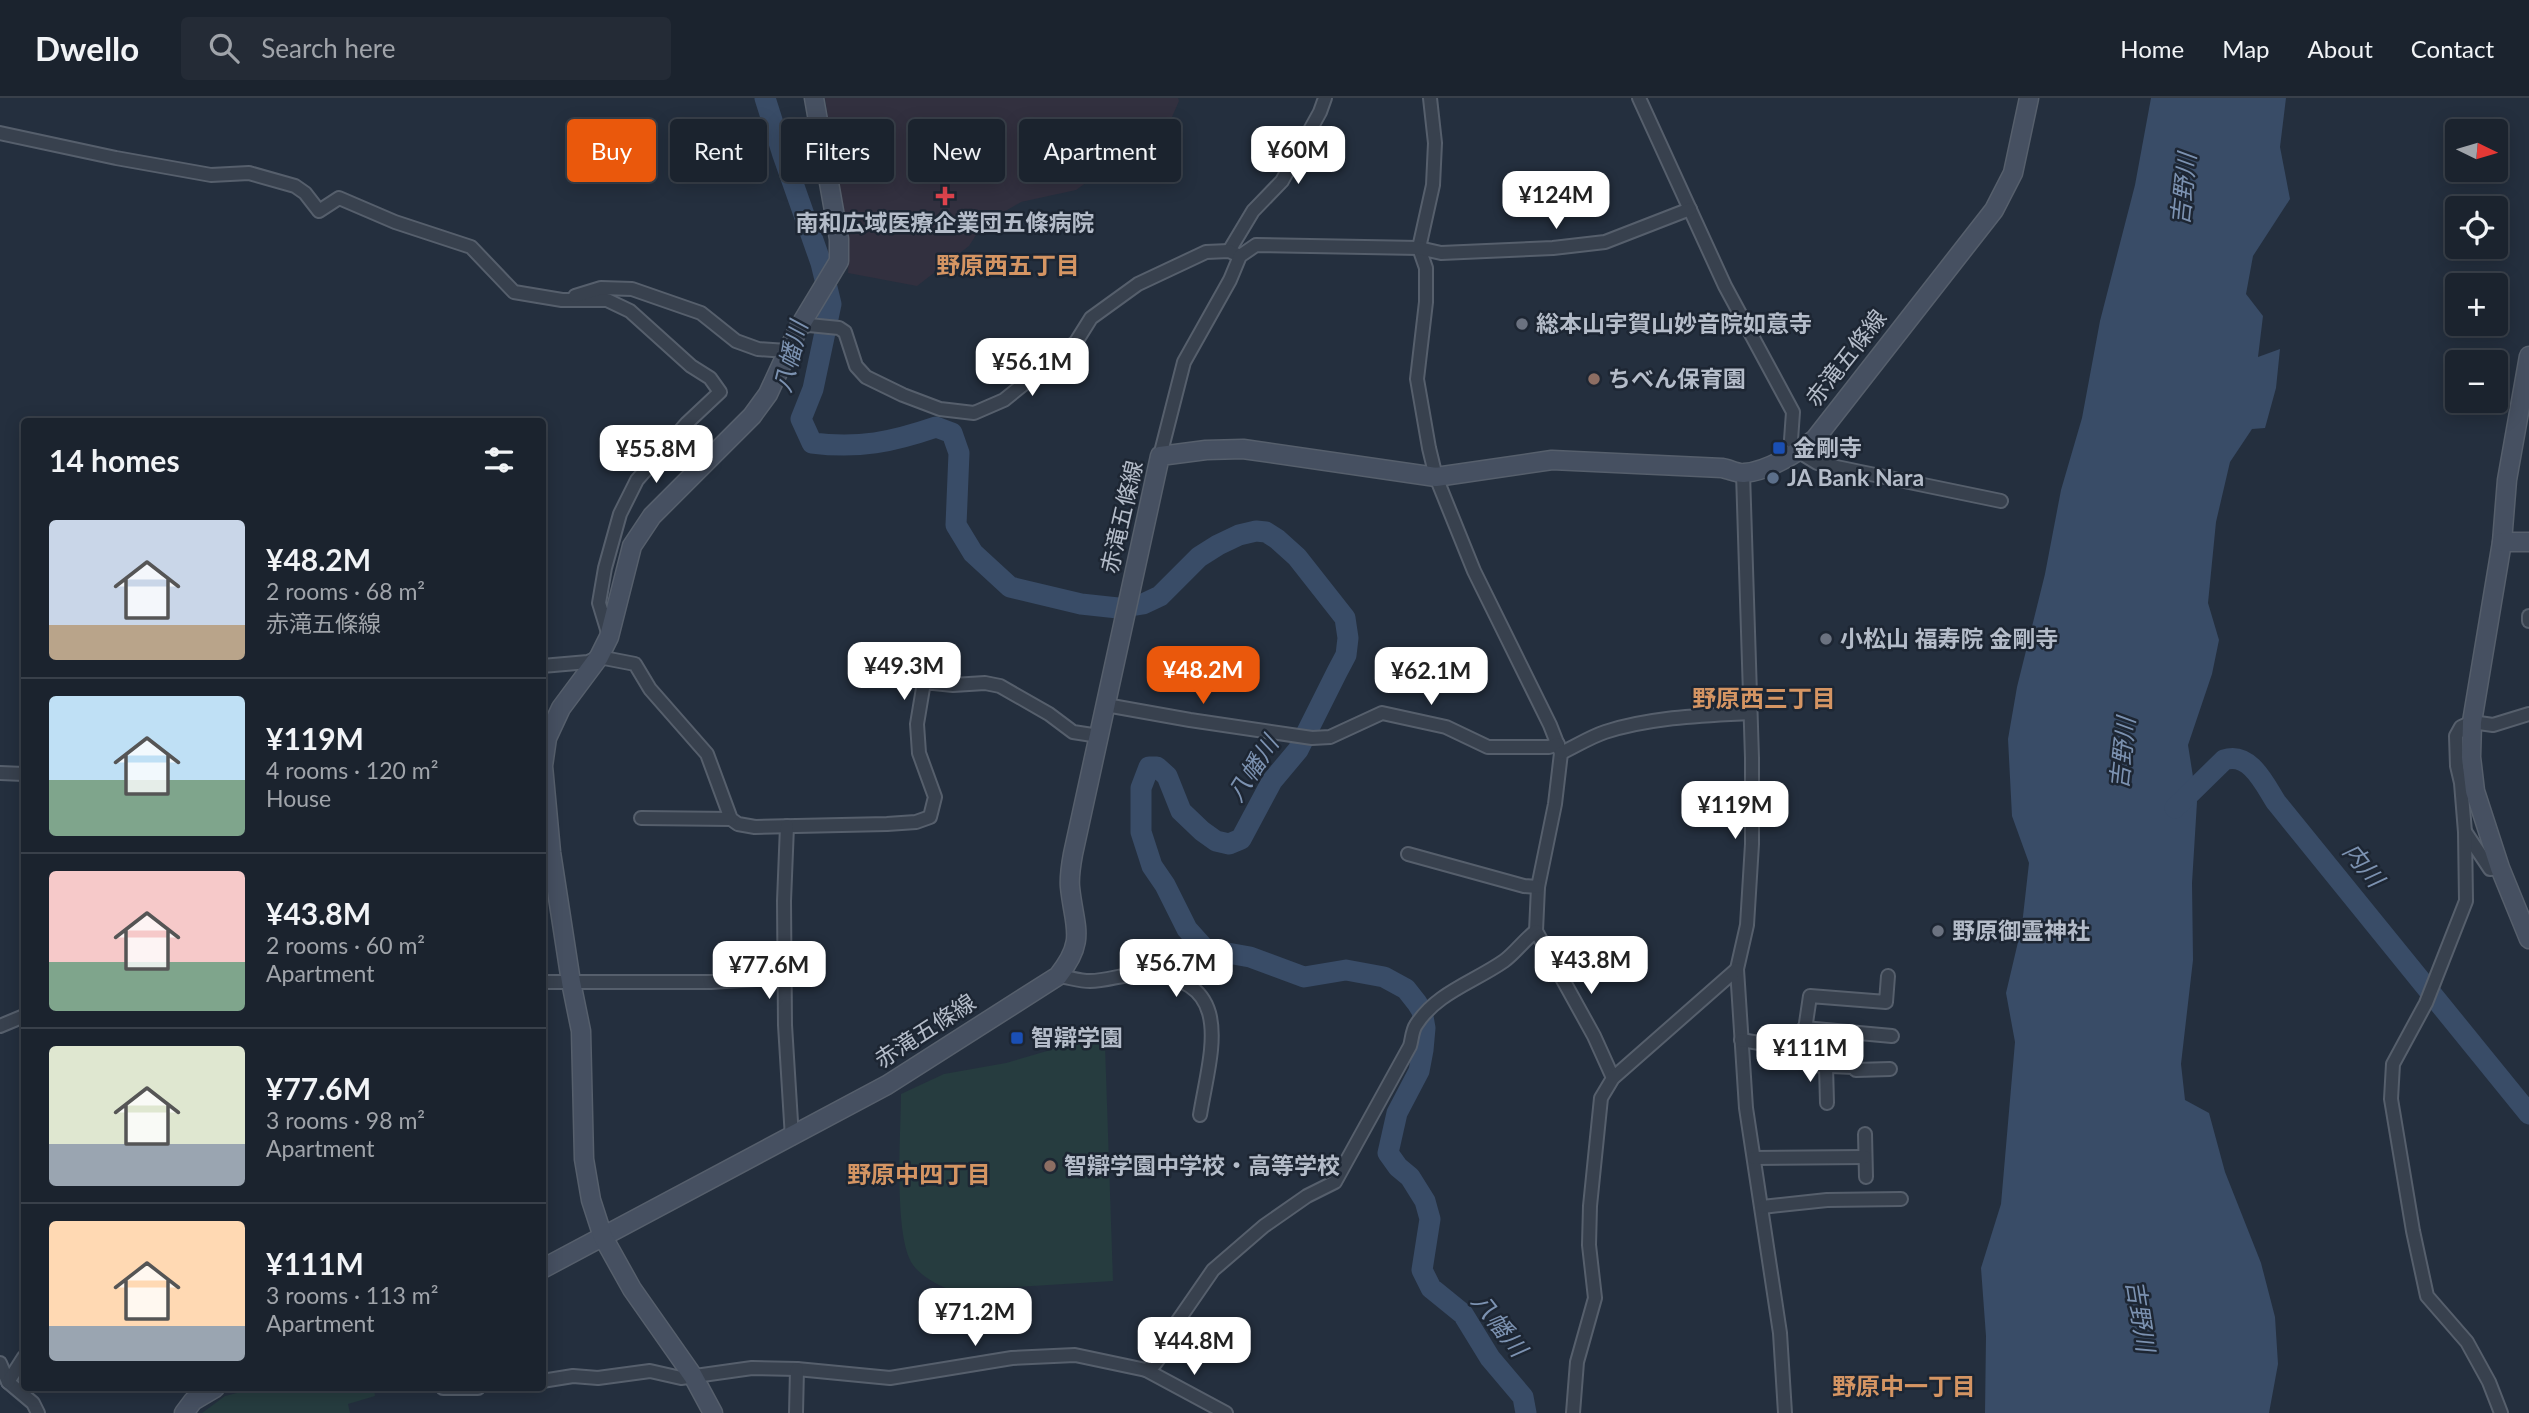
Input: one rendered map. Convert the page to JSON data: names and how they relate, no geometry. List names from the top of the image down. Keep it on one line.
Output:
{"streets":{"main road":["赤滝五條線"]},"districts":["野原西五丁目","野原西三丁目","野原中四丁目","野原中一丁目"],"water":["吉野川","八幡川","内川"],"places":{"health":["南和広域医療企業団五條病院"],"other":["総本山宇賀山妙音院如意寺","ちべん保育園","JA Bank Nara","小松山 福寿院 金剛寺","野原御霊神社","智辯学園中学校・高等学校"],"transit":["金剛寺","智辯学園"]},"north":"right","page":{"header":"Dwello","search":"Search here","nav":["Home","Map","About","Contact"],"map_buttons":["+","−"],"chip":["Buy","Rent","Filters","New","Apartment"],"price":["¥60M","¥124M","¥56.1M","¥55.8M","¥49.3M","¥48.2M","¥62.1M","¥119M","¥43.8M","¥56.7M","¥77.6M","¥111M","¥71.2M","¥44.8M"],"heading":"14 homes","list":[{"name":"¥48.2M","note":"2 rooms · 68 m² · 赤滝五條線"},{"name":"¥119M","note":"4 rooms · 120 m² · House"},{"name":"¥43.8M","note":"2 rooms · 60 m² · Apartment"},{"name":"¥77.6M","note":"3 rooms · 98 m² · Apartment"},{"name":"¥111M","note":"3 rooms · 113 m² · Apartment"}]}}
